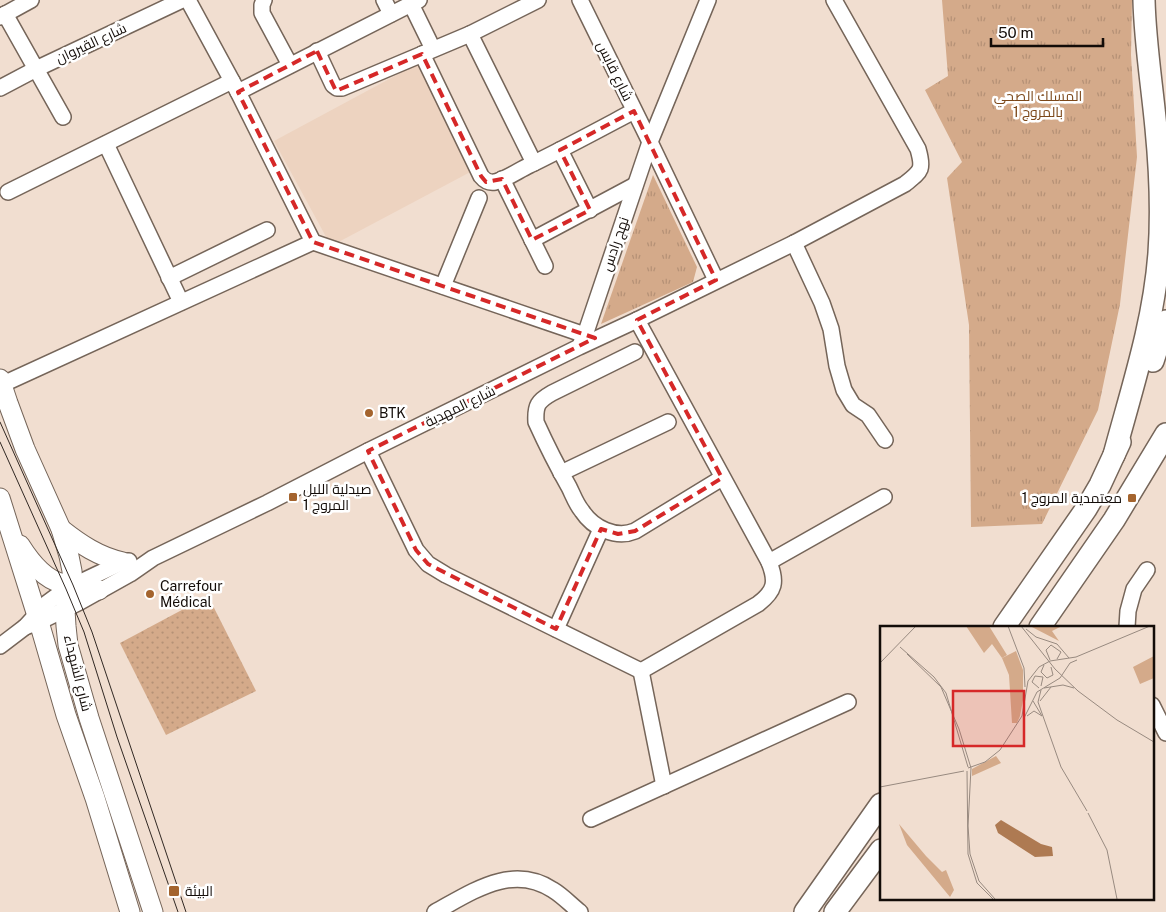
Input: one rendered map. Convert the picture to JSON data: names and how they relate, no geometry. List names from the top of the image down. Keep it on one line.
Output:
{"streets":{"main road":["شارع الشهداء"],"street":["شارع القيروان","شارع قابس","نهج رادس","شارع المهدية"]},"crossings":[["شارع قابس","نهج رادس"],["شارع قابس","شارع المهدية"],["نهج رادس","شارع المهدية"]],"parks":["المسلك الصحي بالمروج 1"],"places":{"other":["BTK","Carrefour Médical"],"transit":["صيدلية الليل المروج 1","معتمدية المروج 1","البيئة"]},"scale_bar":"50 m"}
